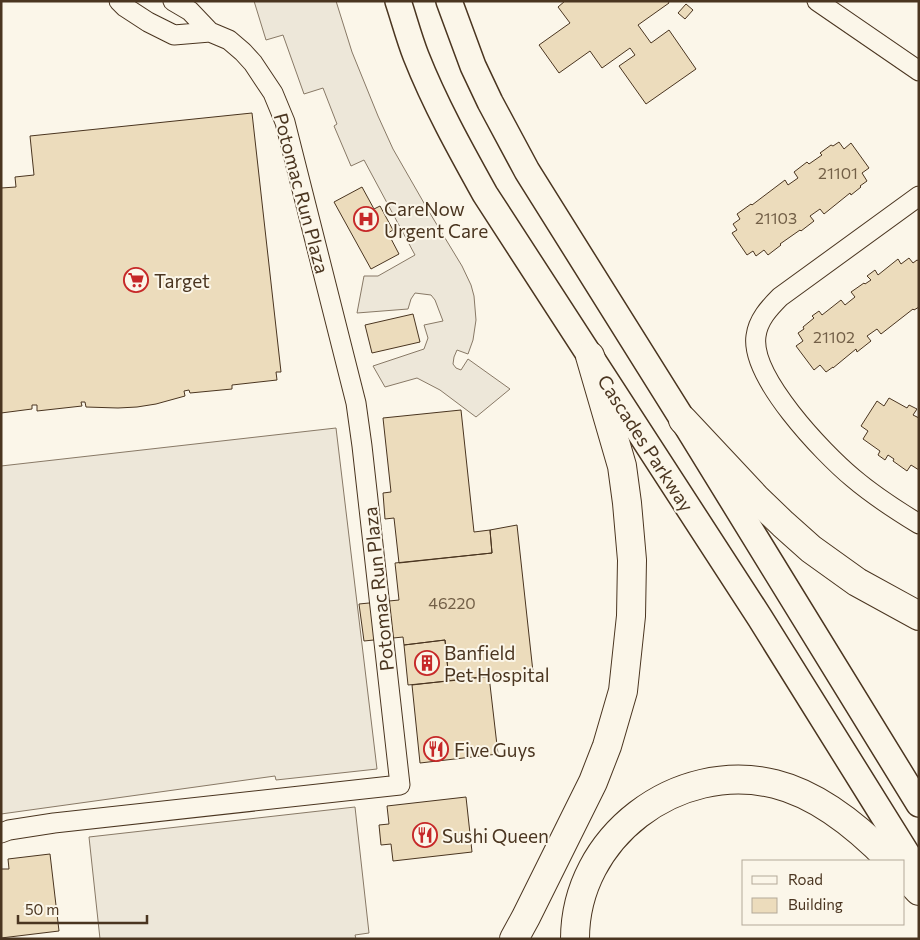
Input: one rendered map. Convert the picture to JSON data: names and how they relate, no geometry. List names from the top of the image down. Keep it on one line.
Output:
{"streets":{"main road":["Cascades Parkway"],"street":["Potomac Run Plaza"]},"places":{"hospital":["CareNow Urgent Care"],"supermarket":["Target"],"building":["Banfield Pet Hospital"],"restaurant":["Five Guys","Sushi Queen"]},"house_numbers":["21101","21103","21102","46220"],"legend":["Road","Building"],"scale_bar":"50 m"}
